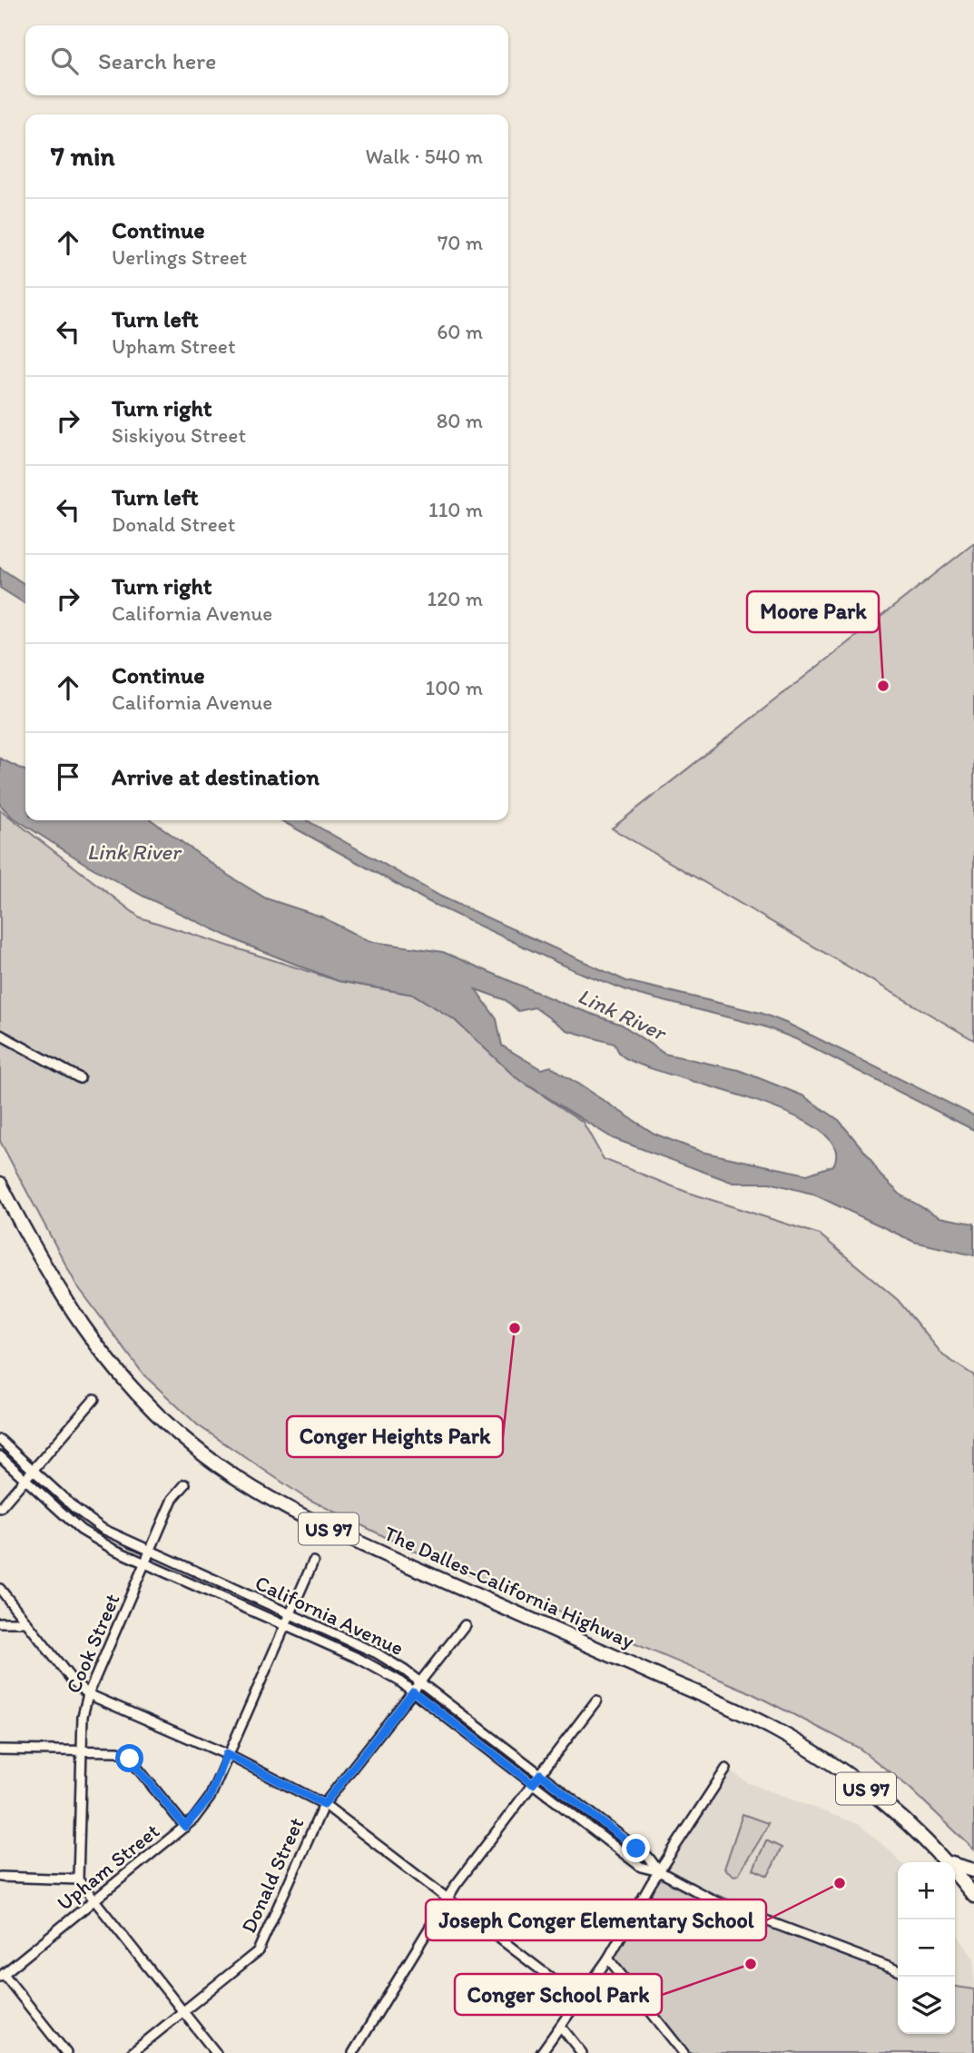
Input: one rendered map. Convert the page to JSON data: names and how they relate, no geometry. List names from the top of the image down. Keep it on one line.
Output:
{"streets":{"highway":["US 97","The Dalles-California Highway"],"street":["California Avenue","Cook Street","Upham Street","Donald Street"]},"crossings":[["California Avenue","Cook Street"],["California Avenue","Upham Street"],["California Avenue","Donald Street"]],"water":["Link River"],"places":["Moore Park","Conger Heights Park","Joseph Conger Elementary School","Conger School Park"],"page":{"search":"Search here","heading":["7 min","Walk · 540 m"],"list":[["Continue","Uerlings Street","70 m"],["Turn left","Upham Street","60 m"],["Turn right","Siskiyou Street","80 m"],["Turn left","Donald Street","110 m"],["Turn right","California Avenue","120 m"],["Continue","California Avenue","100 m"],"Arrive at destination"],"map_buttons":["+","−"]}}
